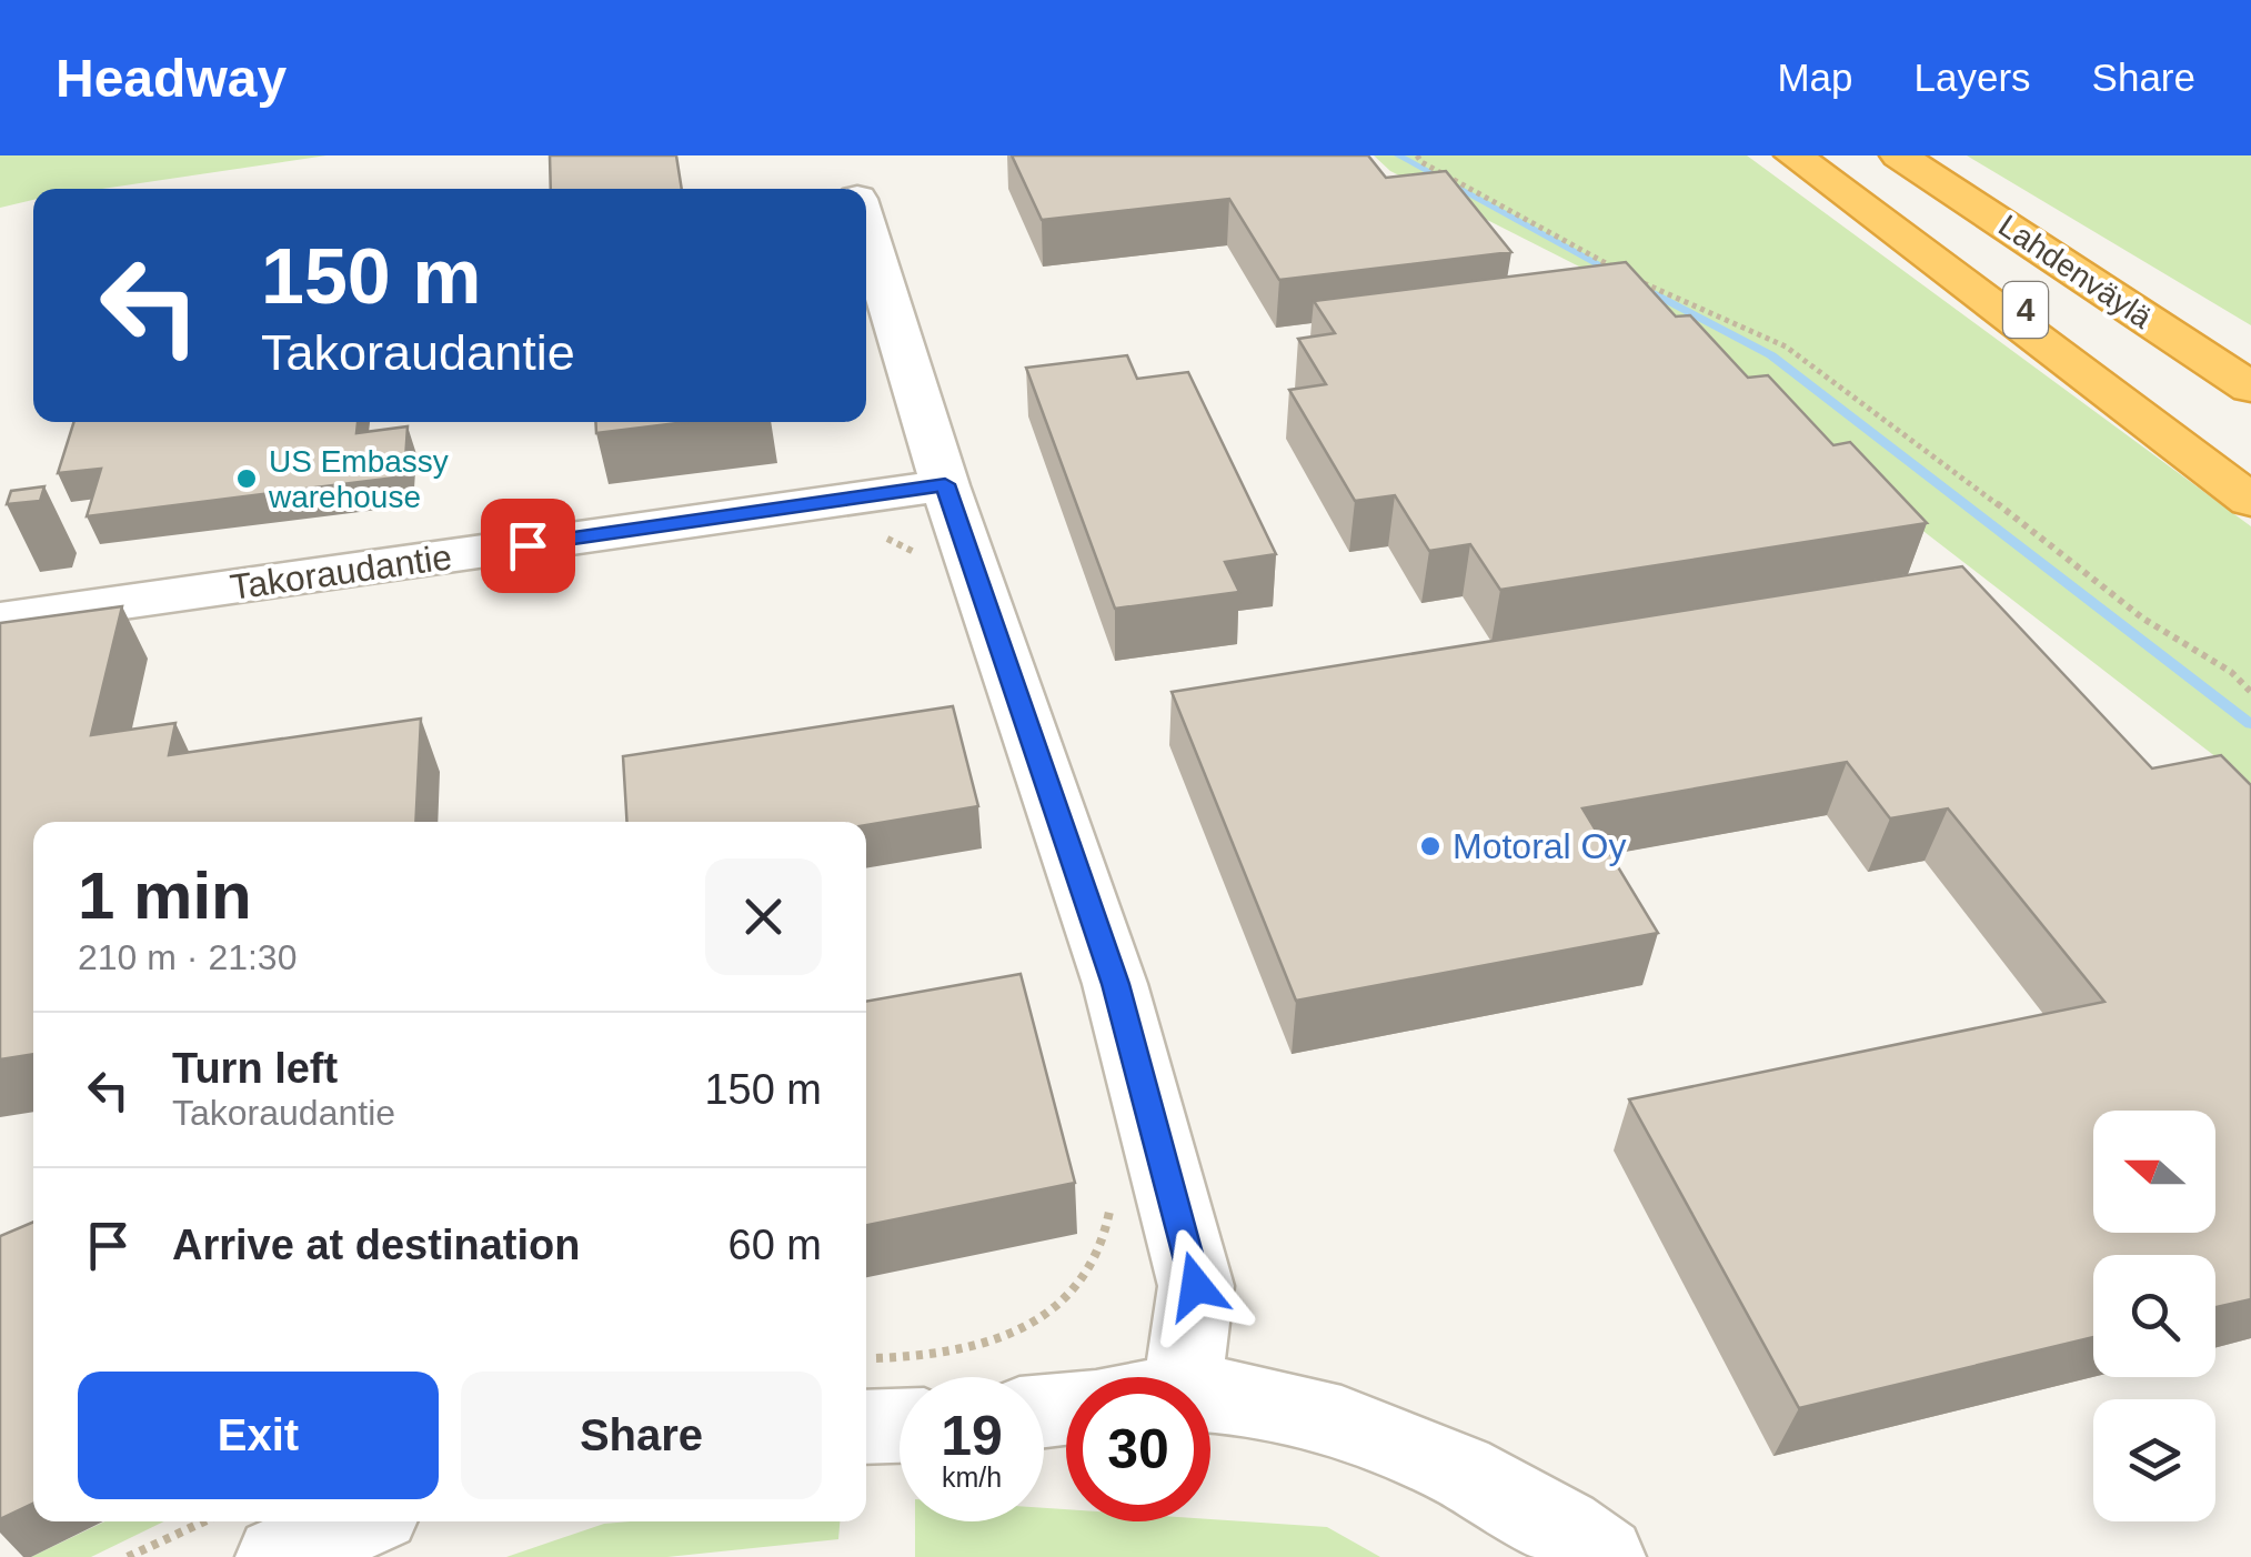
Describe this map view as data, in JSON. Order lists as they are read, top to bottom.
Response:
{
  "streets": {
    "highway": ["Lahdenväylä", "4"],
    "street": ["Takoraudantie"]
  },
  "places": ["US Embassy warehouse", "Motoral Oy"],
  "north": "left",
  "page": {
    "header": "Headway",
    "nav": ["Map", "Layers", "Share"],
    "turn": ["150 m", "Takoraudantie"],
    "heading": ["1 min", "210 m · 21:30"],
    "list": [
      {
        "name": "Turn left",
        "note": "Takoraudantie",
        "value": "150 m"
      },
      {
        "name": "Arrive at destination",
        "value": "60 m"
      }
    ],
    "buttons": ["Exit", "Share"],
    "speed": "19 km/h",
    "limit": "30"
  }
}
